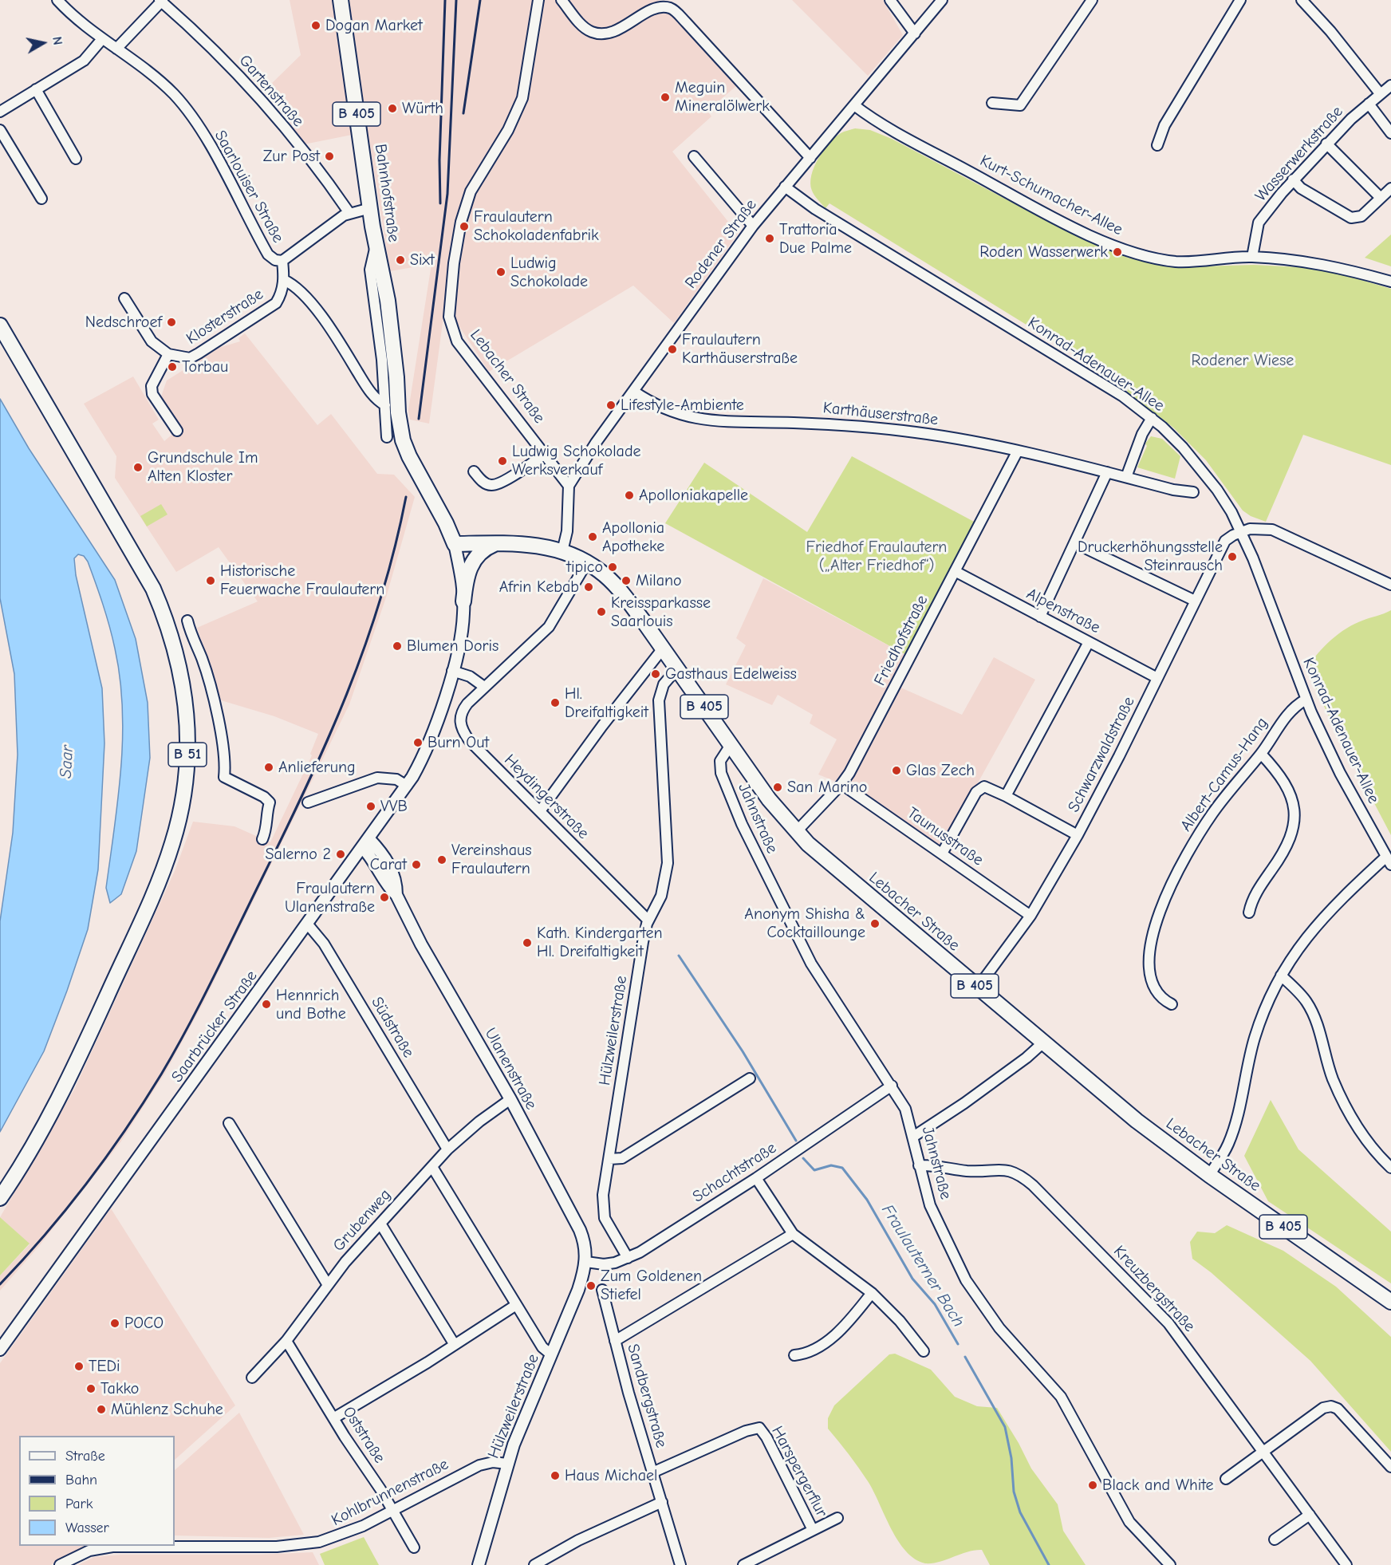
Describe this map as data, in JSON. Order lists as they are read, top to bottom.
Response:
{
  "streets": {
    "main road": [
      "B 405",
      "Bahnhofstraße",
      "Lebacher Straße",
      "B 51"
    ],
    "street": [
      "Gartenstraße",
      "Wasserwerkstraße",
      "Saarlouiser Straße",
      "Kurt-Schumacher-Allee",
      "Rodener Straße",
      "Klosterstraße",
      "Konrad-Adenauer-Allee",
      "Karthäuserstraße",
      "Alpenstraße",
      "Friedhofstraße",
      "Schwarzwaldstraße",
      "Albert-Camus-Hang",
      "Heydingerstraße",
      "Jahnstraße",
      "Taunusstraße",
      "Saarbrücker Straße",
      "Südstraße",
      "Hülzweilerstraße",
      "Ulanenstraße",
      "Schachtstraße",
      "Grubenweg",
      "Kreuzbergstraße",
      "Sandbergstraße",
      "Oststraße",
      "Harspergerflur",
      "Kohlbrunnenstraße"
    ]
  },
  "crossings": [
    ["B 405", "Bahnhofstraße"],
    ["B 405", "Lebacher Straße"],
    ["B 405", "Saarbrücker Straße"],
    ["Wasserwerkstraße", "Kurt-Schumacher-Allee"],
    ["Saarlouiser Straße", "Klosterstraße"],
    ["Bahnhofstraße", "Saarbrücker Straße"],
    ["Kurt-Schumacher-Allee", "Rodener Straße"],
    ["Rodener Straße", "Konrad-Adenauer-Allee"],
    ["Rodener Straße", "Lebacher Straße"],
    ["Rodener Straße", "Karthäuserstraße"],
    ["Konrad-Adenauer-Allee", "Schwarzwaldstraße"],
    ["Konrad-Adenauer-Allee", "Albert-Camus-Hang"],
    ["Lebacher Straße", "Friedhofstraße"],
    ["Lebacher Straße", "Schwarzwaldstraße"],
    ["Lebacher Straße", "Heydingerstraße"],
    ["Lebacher Straße", "Jahnstraße"],
    ["Lebacher Straße", "Hülzweilerstraße"],
    ["Karthäuserstraße", "Friedhofstraße"],
    ["Alpenstraße", "Friedhofstraße"],
    ["Alpenstraße", "Schwarzwaldstraße"],
    ["Friedhofstraße", "Taunusstraße"],
    ["Schwarzwaldstraße", "Taunusstraße"],
    ["Heydingerstraße", "Hülzweilerstraße"],
    ["Jahnstraße", "Schachtstraße"],
    ["Jahnstraße", "Kreuzbergstraße"],
    ["Saarbrücker Straße", "Südstraße"],
    ["Saarbrücker Straße", "Ulanenstraße"],
    ["Südstraße", "Grubenweg"],
    ["Hülzweilerstraße", "Ulanenstraße"],
    ["Hülzweilerstraße", "Schachtstraße"],
    ["Hülzweilerstraße", "Kohlbrunnenstraße"],
    ["Ulanenstraße", "Schachtstraße"],
    ["Ulanenstraße", "Grubenweg"],
    ["Grubenweg", "Oststraße"],
    ["Sandbergstraße", "Harspergerflur"],
    ["Oststraße", "Kohlbrunnenstraße"]
  ],
  "water": ["Saar", "Fraulauterner Bach"],
  "parks": ["Rodener Wiese", "Friedhof Fraulautern („Alter Friedhof“)"],
  "places": [
    "Dogan Market",
    "Meguin Mineralölwerk",
    "Würth",
    "Zur Post",
    "Fraulautern Schokoladenfabrik",
    "Trattoria Due Palme",
    "Roden Wasserwerk",
    "Sixt",
    "Ludwig Schokolade",
    "Nedschroef",
    "Fraulautern Karthäuserstraße",
    "Torbau",
    "Lifestyle-Ambiente",
    "Ludwig Schokolade Werksverkauf",
    "Grundschule Im Alten Kloster",
    "Apolloniakapelle",
    "Apollonia Apotheke",
    "Druckerhöhungsstelle Steinrausch",
    "tipico",
    "Historische Feuerwache Fraulautern",
    "Milano",
    "Afrin Kebab",
    "Kreissparkasse Saarlouis",
    "Blumen Doris",
    "Gasthaus Edelweiss",
    "Hl. Dreifaltigkeit",
    "Burn Out",
    "Anlieferung",
    "Glas Zech",
    "San Marino",
    "VVB",
    "Salerno 2",
    "Vereinshaus Fraulautern",
    "Carat",
    "Fraulautern Ulanenstraße",
    "Anonym Shisha & Cocktaillounge",
    "Kath. Kindergarten Hl. Dreifaltigkeit",
    "Hennrich und Bothe",
    "Zum Goldenen Stiefel",
    "POCO",
    "TEDi",
    "Takko",
    "Mühlenz Schuhe",
    "Haus Michael",
    "Black and White"
  ],
  "legend": [
    "Straße",
    "Bahn",
    "Park",
    "Wasser"
  ],
  "north": "right"
}
